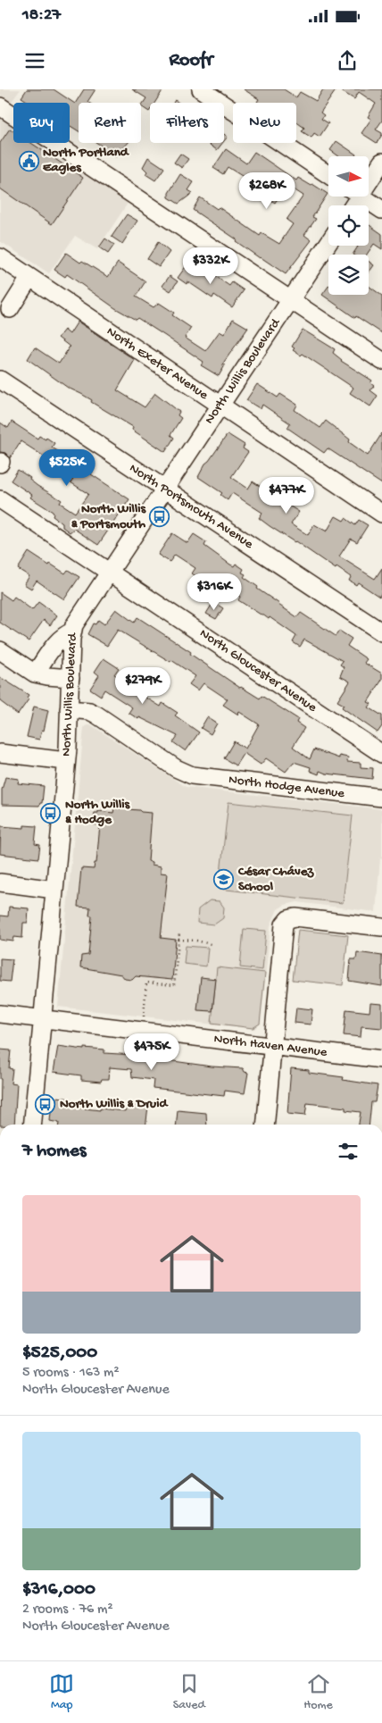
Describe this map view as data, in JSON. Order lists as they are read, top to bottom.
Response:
{
  "streets": {
    "street": [
      "North Exeter Avenue",
      "North Willis Boulevard",
      "North Portsmouth Avenue",
      "North Gloucester Avenue",
      "North Hodge Avenue",
      "North Haven Avenue"
    ]
  },
  "crossings": [
    ["North Exeter Avenue", "North Willis Boulevard"],
    ["North Willis Boulevard", "North Portsmouth Avenue"],
    ["North Willis Boulevard", "North Gloucester Avenue"],
    ["North Willis Boulevard", "North Hodge Avenue"],
    ["North Willis Boulevard", "North Haven Avenue"]
  ],
  "places": {
    "public building": ["North Portland Eagles"],
    "bus stop": ["North Willis & Portsmouth", "North Willis & Hodge", "North Willis & Druid"],
    "school or university": ["César Chávez School"]
  },
  "north": "right",
  "page": {
    "status": "18:27",
    "header": "Roofr",
    "chip": [
      "Buy",
      "Rent",
      "Filters",
      "New"
    ],
    "price": [
      "$268K",
      "$332K",
      "$525K",
      "$477K",
      "$316K",
      "$279K",
      "$475K"
    ],
    "heading": "7 homes",
    "list": [
      {
        "name": "$525,000",
        "note": "5 rooms · 163 m² · North Gloucester Avenue"
      },
      {
        "name": "$316,000",
        "note": "2 rooms · 76 m² · North Gloucester Avenue"
      }
    ],
    "tabs": ["Map", "Saved", "Home"]
  }
}
